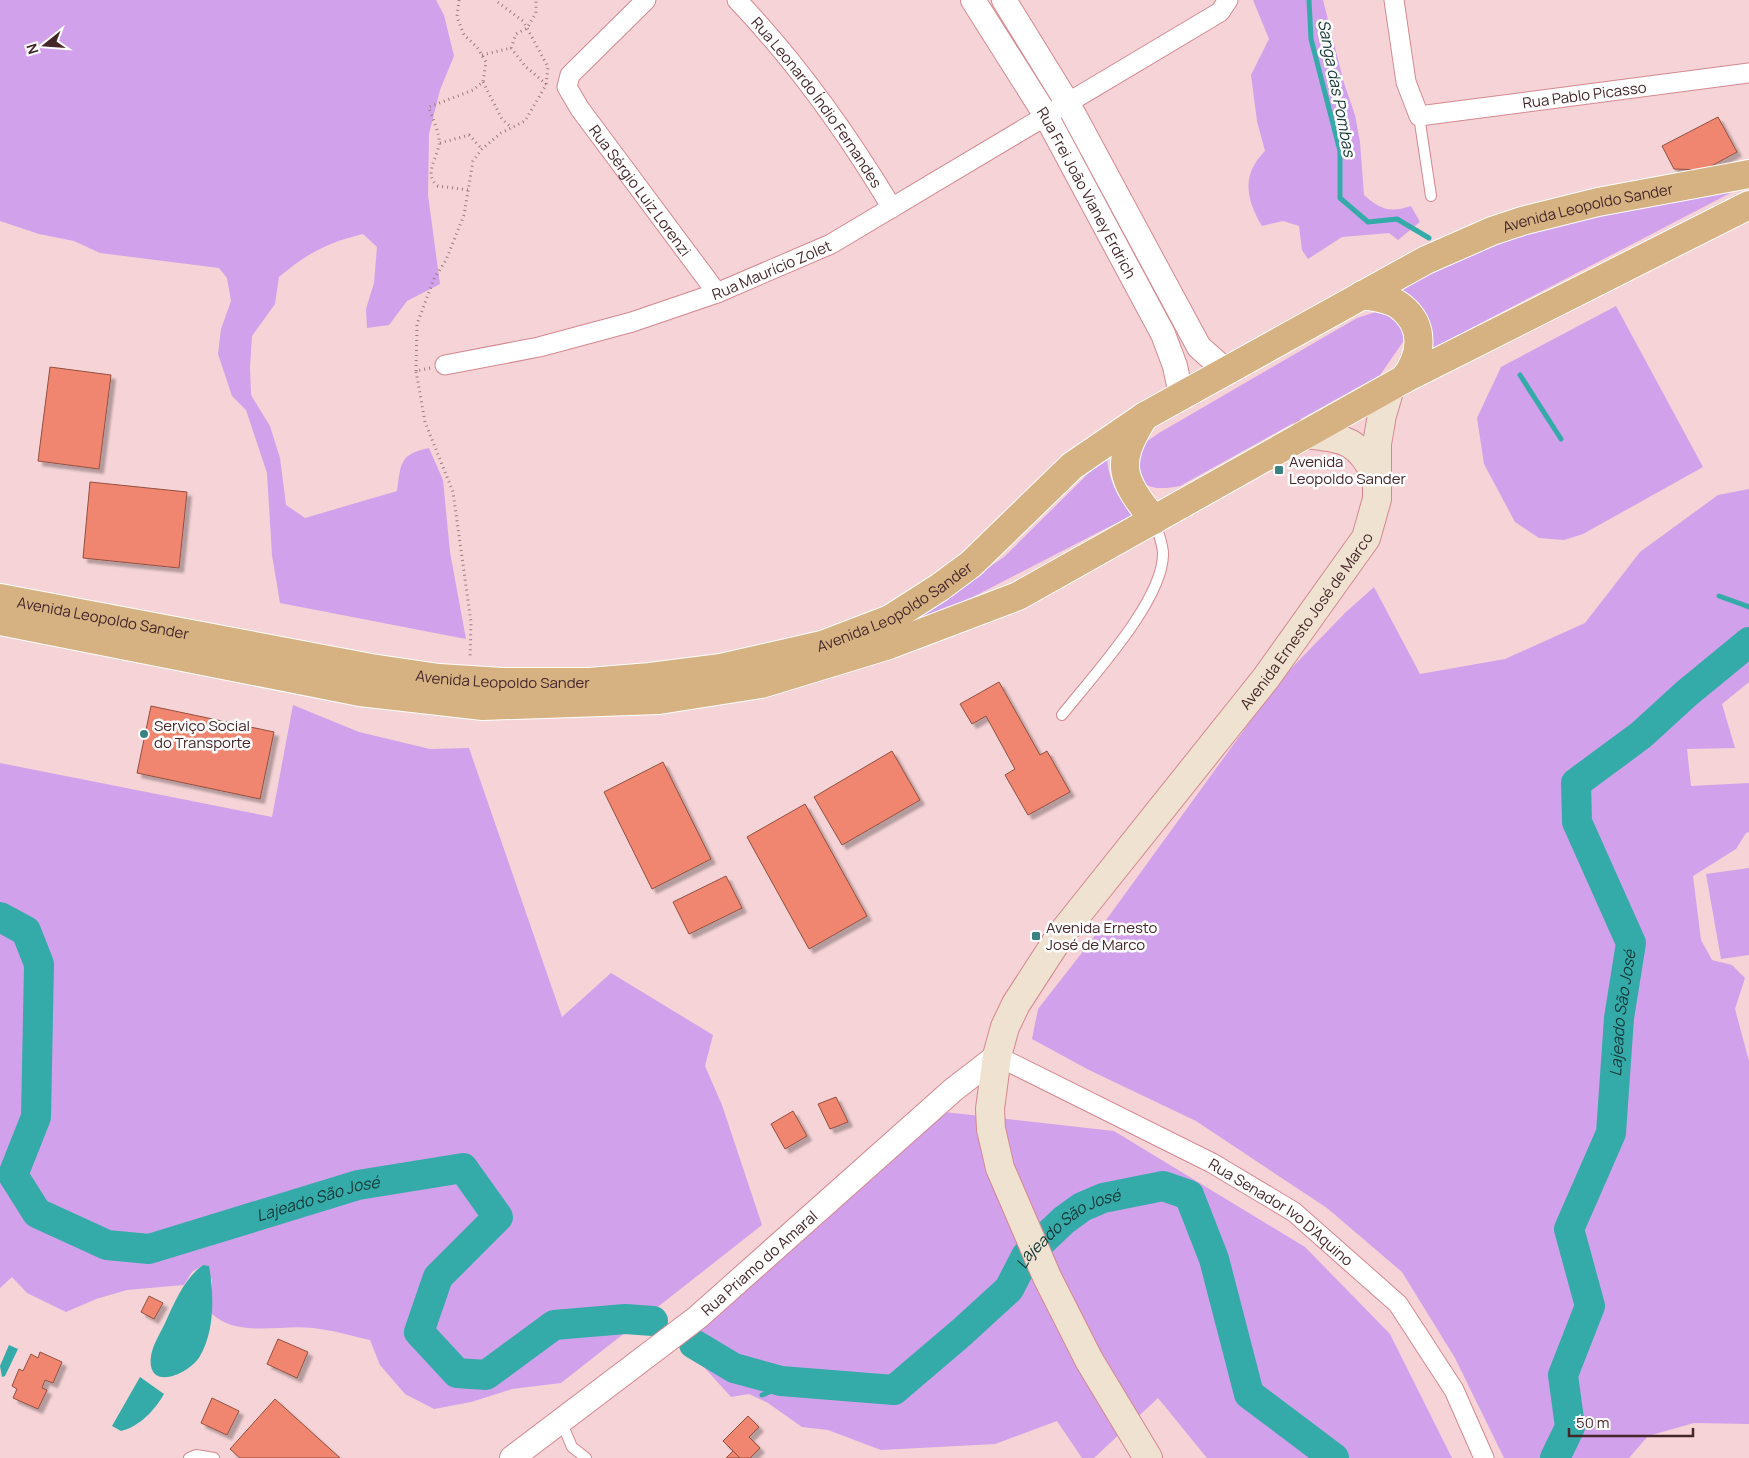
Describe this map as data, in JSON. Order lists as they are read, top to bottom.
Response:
{
  "streets": {
    "highway": ["Avenida Leopoldo Sander"],
    "main road": ["Avenida Ernesto José de Marco"],
    "street": [
      "Rua Pablo Picasso",
      "Rua Leonardo Índio Fernandes",
      "Rua Sérgio Luiz Lorenzi",
      "Rua Frei João Vianey Erdrich",
      "Rua Maurício Zolet",
      "Rua Senador Ivo D'Aquino",
      "Rua Priamo do Amaral"
    ]
  },
  "crossings": [
    ["Rua Leonardo Índio Fernandes", "Rua Maurício Zolet"],
    ["Rua Sérgio Luiz Lorenzi", "Rua Maurício Zolet"],
    ["Rua Frei João Vianey Erdrich", "Avenida Leopoldo Sander"],
    ["Rua Frei João Vianey Erdrich", "Rua Maurício Zolet"],
    ["Avenida Leopoldo Sander", "Avenida Ernesto José de Marco"],
    ["Avenida Ernesto José de Marco", "Rua Senador Ivo D'Aquino"],
    ["Avenida Ernesto José de Marco", "Rua Priamo do Amaral"],
    ["Rua Senador Ivo D'Aquino", "Rua Priamo do Amaral"]
  ],
  "water": ["Sanga das Pombas", "Lajeado São José"],
  "places": {
    "transit": ["Avenida Leopoldo Sander", "Avenida Ernesto José de Marco"],
    "other": ["Serviço Social do Transporte"]
  },
  "scale_bar": "50 m",
  "north": "left"
}
